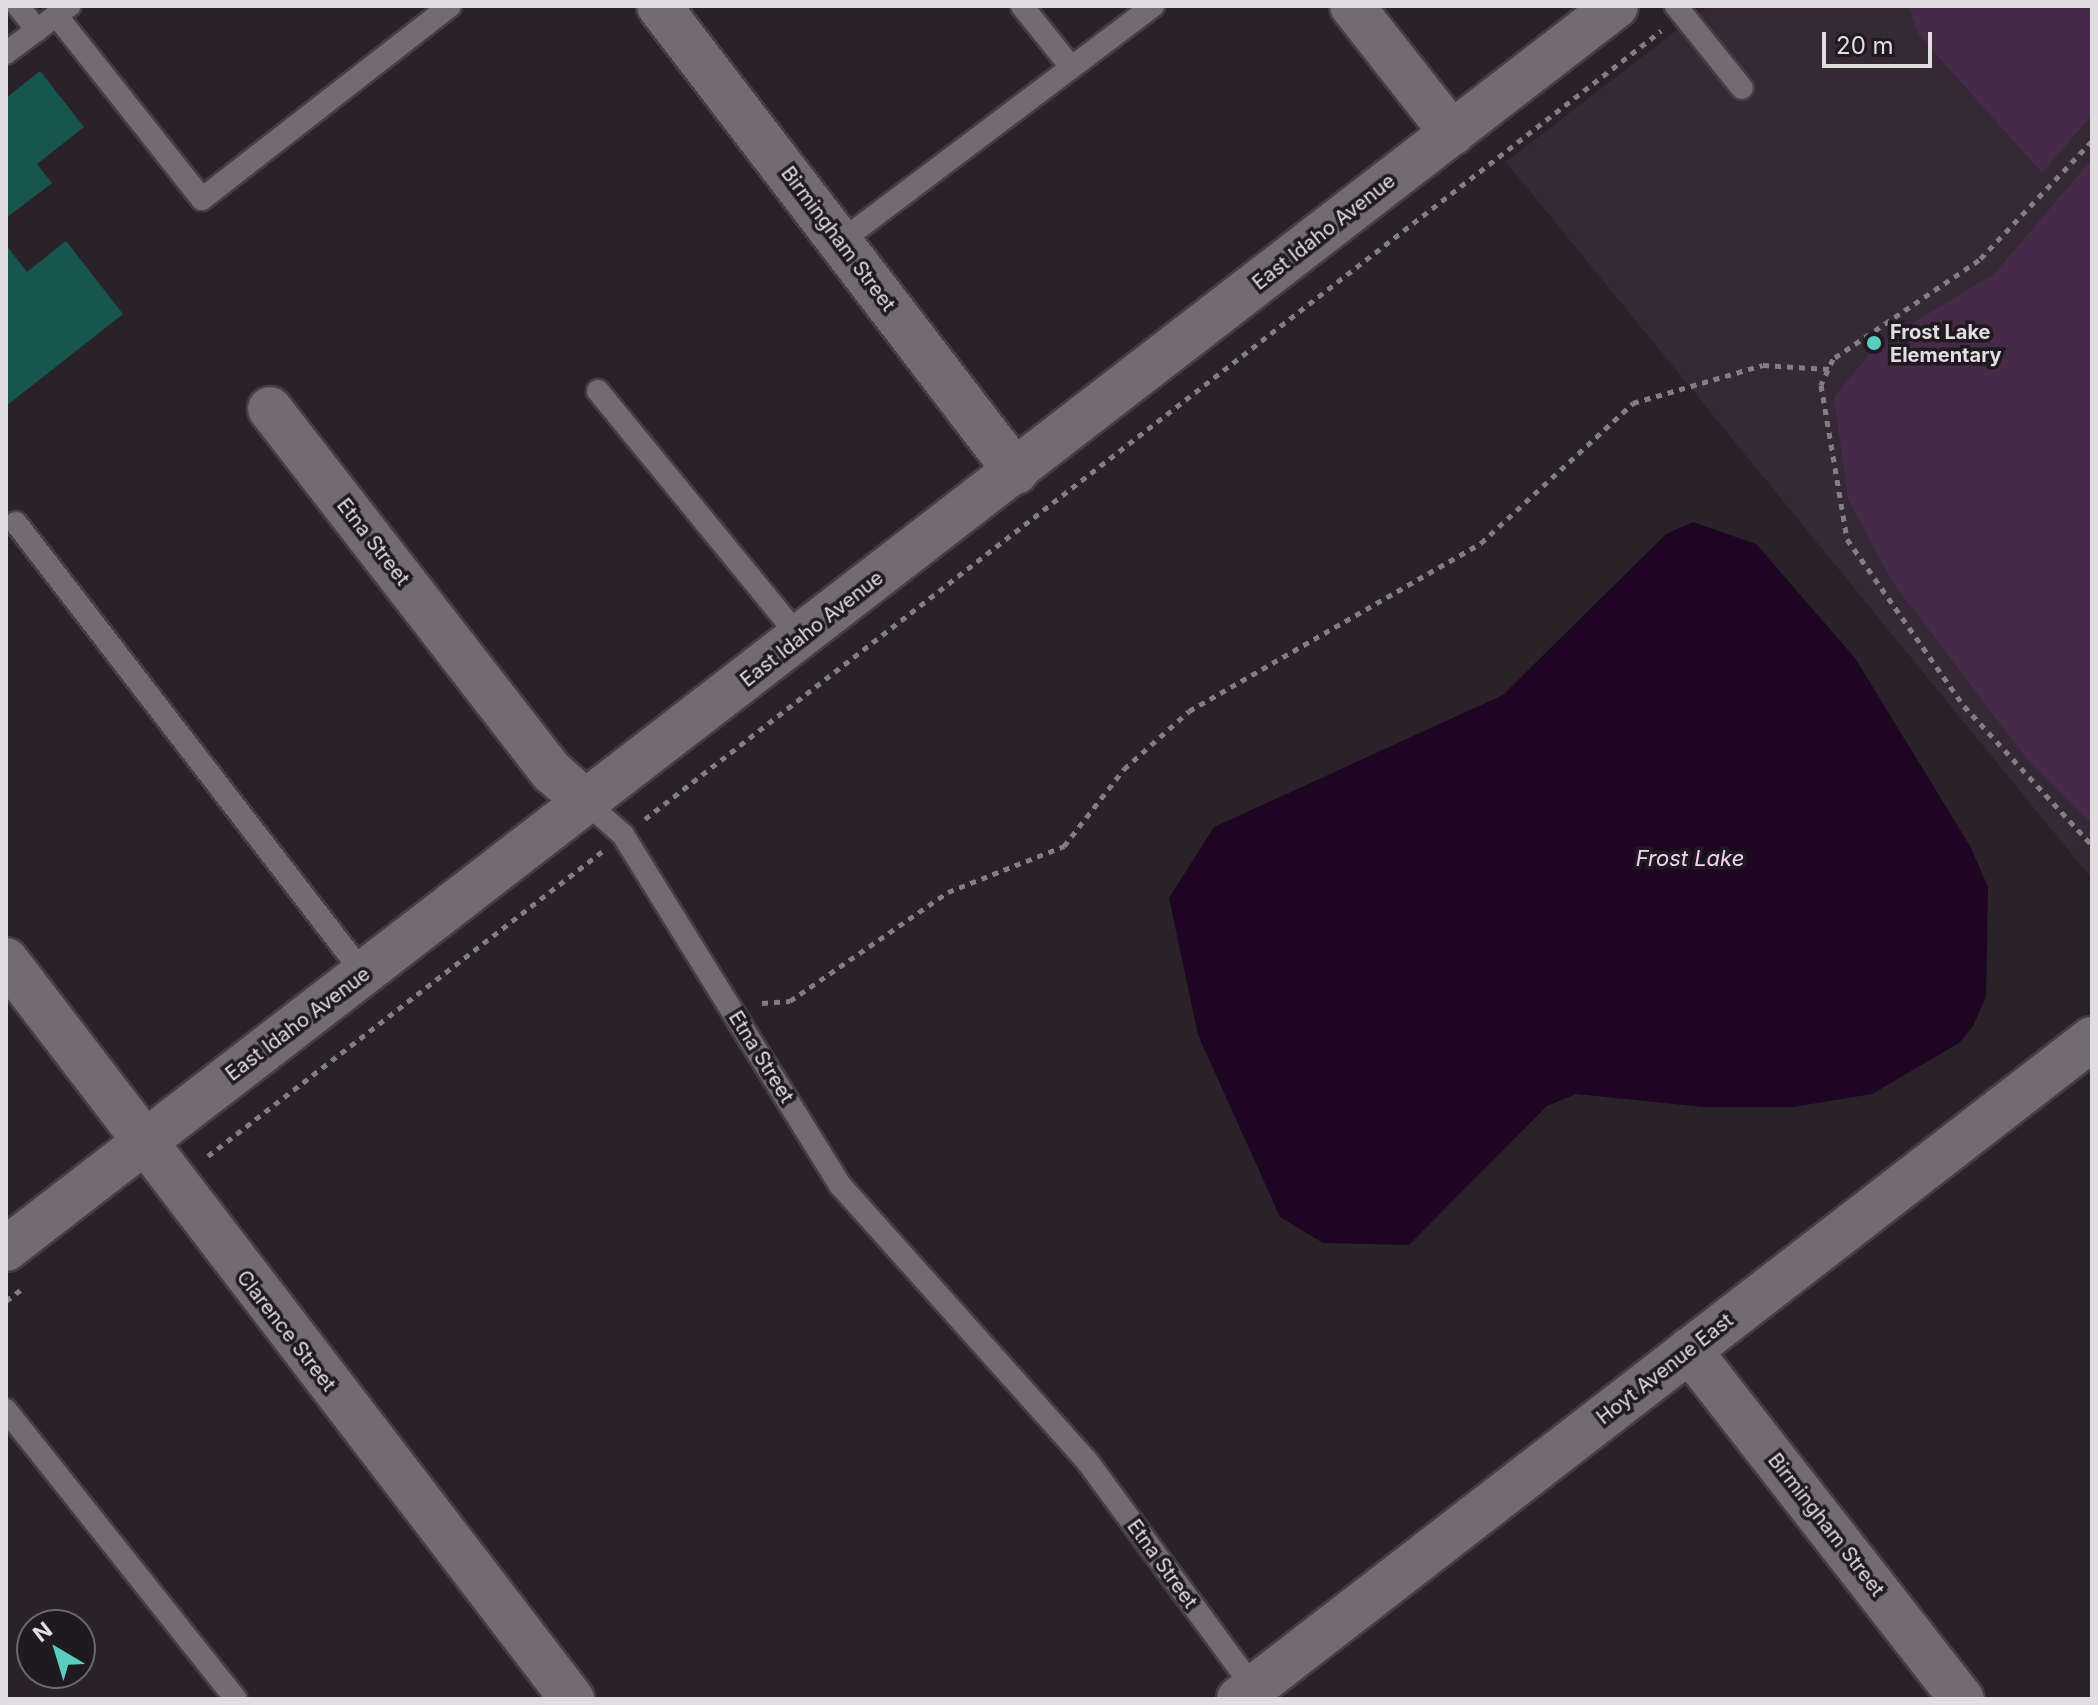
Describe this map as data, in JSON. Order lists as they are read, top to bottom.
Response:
{
  "streets": {
    "street": [
      "East Idaho Avenue",
      "Birmingham Street",
      "Etna Street",
      "Clarence Street",
      "Hoyt Avenue East"
    ]
  },
  "crossings": [
    ["East Idaho Avenue", "Birmingham Street"],
    ["East Idaho Avenue", "Etna Street"],
    ["East Idaho Avenue", "Clarence Street"],
    ["Birmingham Street", "Hoyt Avenue East"],
    ["Etna Street", "Hoyt Avenue East"]
  ],
  "water": ["Frost Lake"],
  "places": ["Frost Lake Elementary"],
  "scale_bar": "20 m",
  "north": "top left"
}
